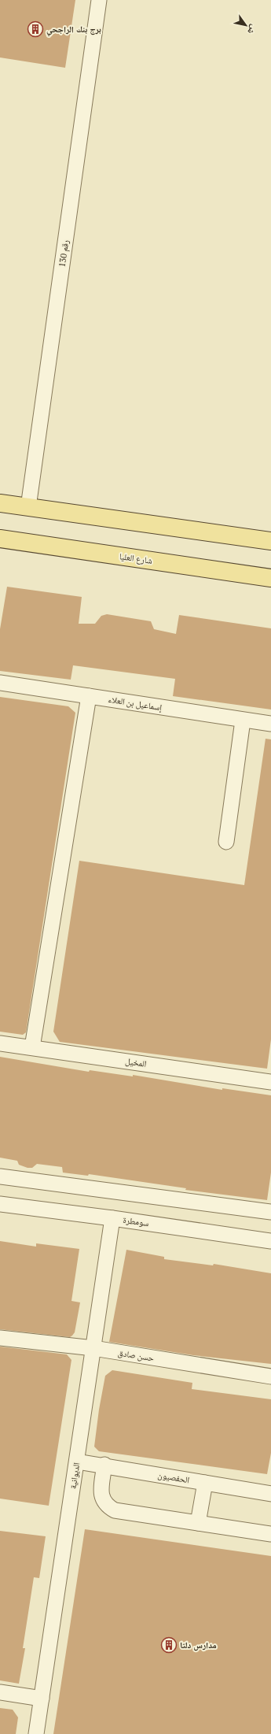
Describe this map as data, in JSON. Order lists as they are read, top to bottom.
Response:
{
  "streets": {
    "main road": ["شارع العليا"],
    "street": [
      "رقم 130",
      "إسماعيل بن العلاء",
      "المخيل",
      "سومطرة",
      "حسن صادق",
      "الديوانية",
      "الحفصيون"
    ]
  },
  "crossings": [
    ["سومطرة", "الديوانية"],
    ["حسن صادق", "الديوانية"],
    ["الديوانية", "الحفصيون"]
  ],
  "places": {
    "building": ["برج بنك الراجحي", "مدارس دلتا"]
  },
  "north": "bottom right"
}
